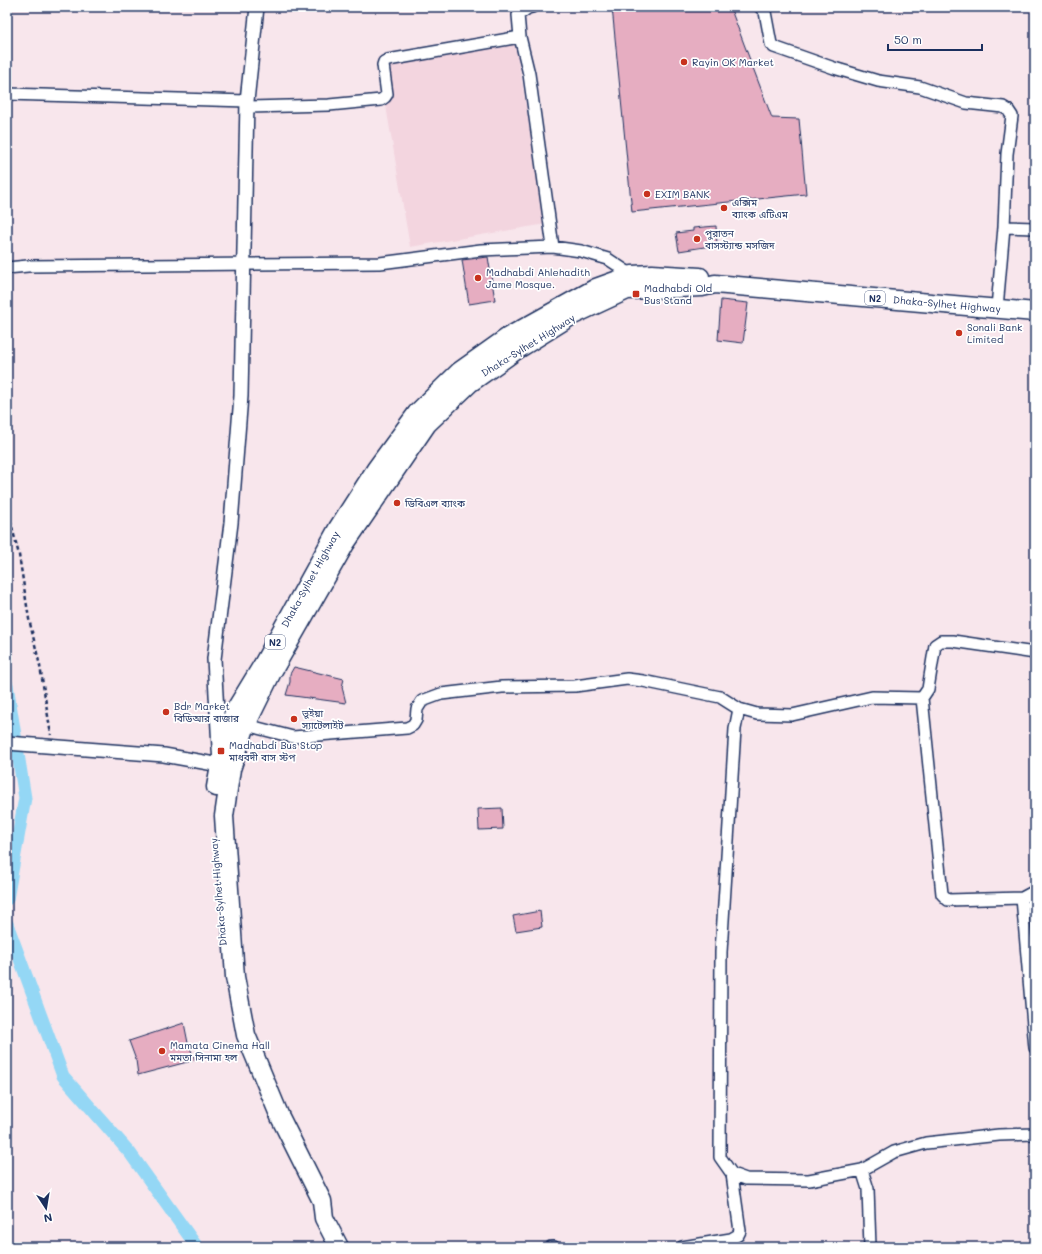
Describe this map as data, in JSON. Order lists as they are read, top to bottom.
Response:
{
  "streets": {
    "highway": ["N2", "Dhaka-Sylhet Highway"]
  },
  "places": {
    "other": [
      "Rayin OK Market",
      "EXIM BANK",
      "এক্সিম ব্যাংক এটিএম",
      "পুরাতন বাসস্ট্যান্ড মসজিদ",
      "Madhabdi Ahlehadith Jame Mosque.",
      "Sonali Bank Limited",
      "ডিবিএল ব্যাংক",
      "Bdr Market বিডিআর বাজার",
      "ভূইয়া স্যাটেলাইট",
      "Mamata Cinema Hall মমতা সিনামা হল"
    ],
    "transit": ["Madhabdi Old Bus Stand", "Madhabdi Bus Stop মাধবদী বাস স্টপ"]
  },
  "scale_bar": "50 m",
  "north": "bottom"
}
